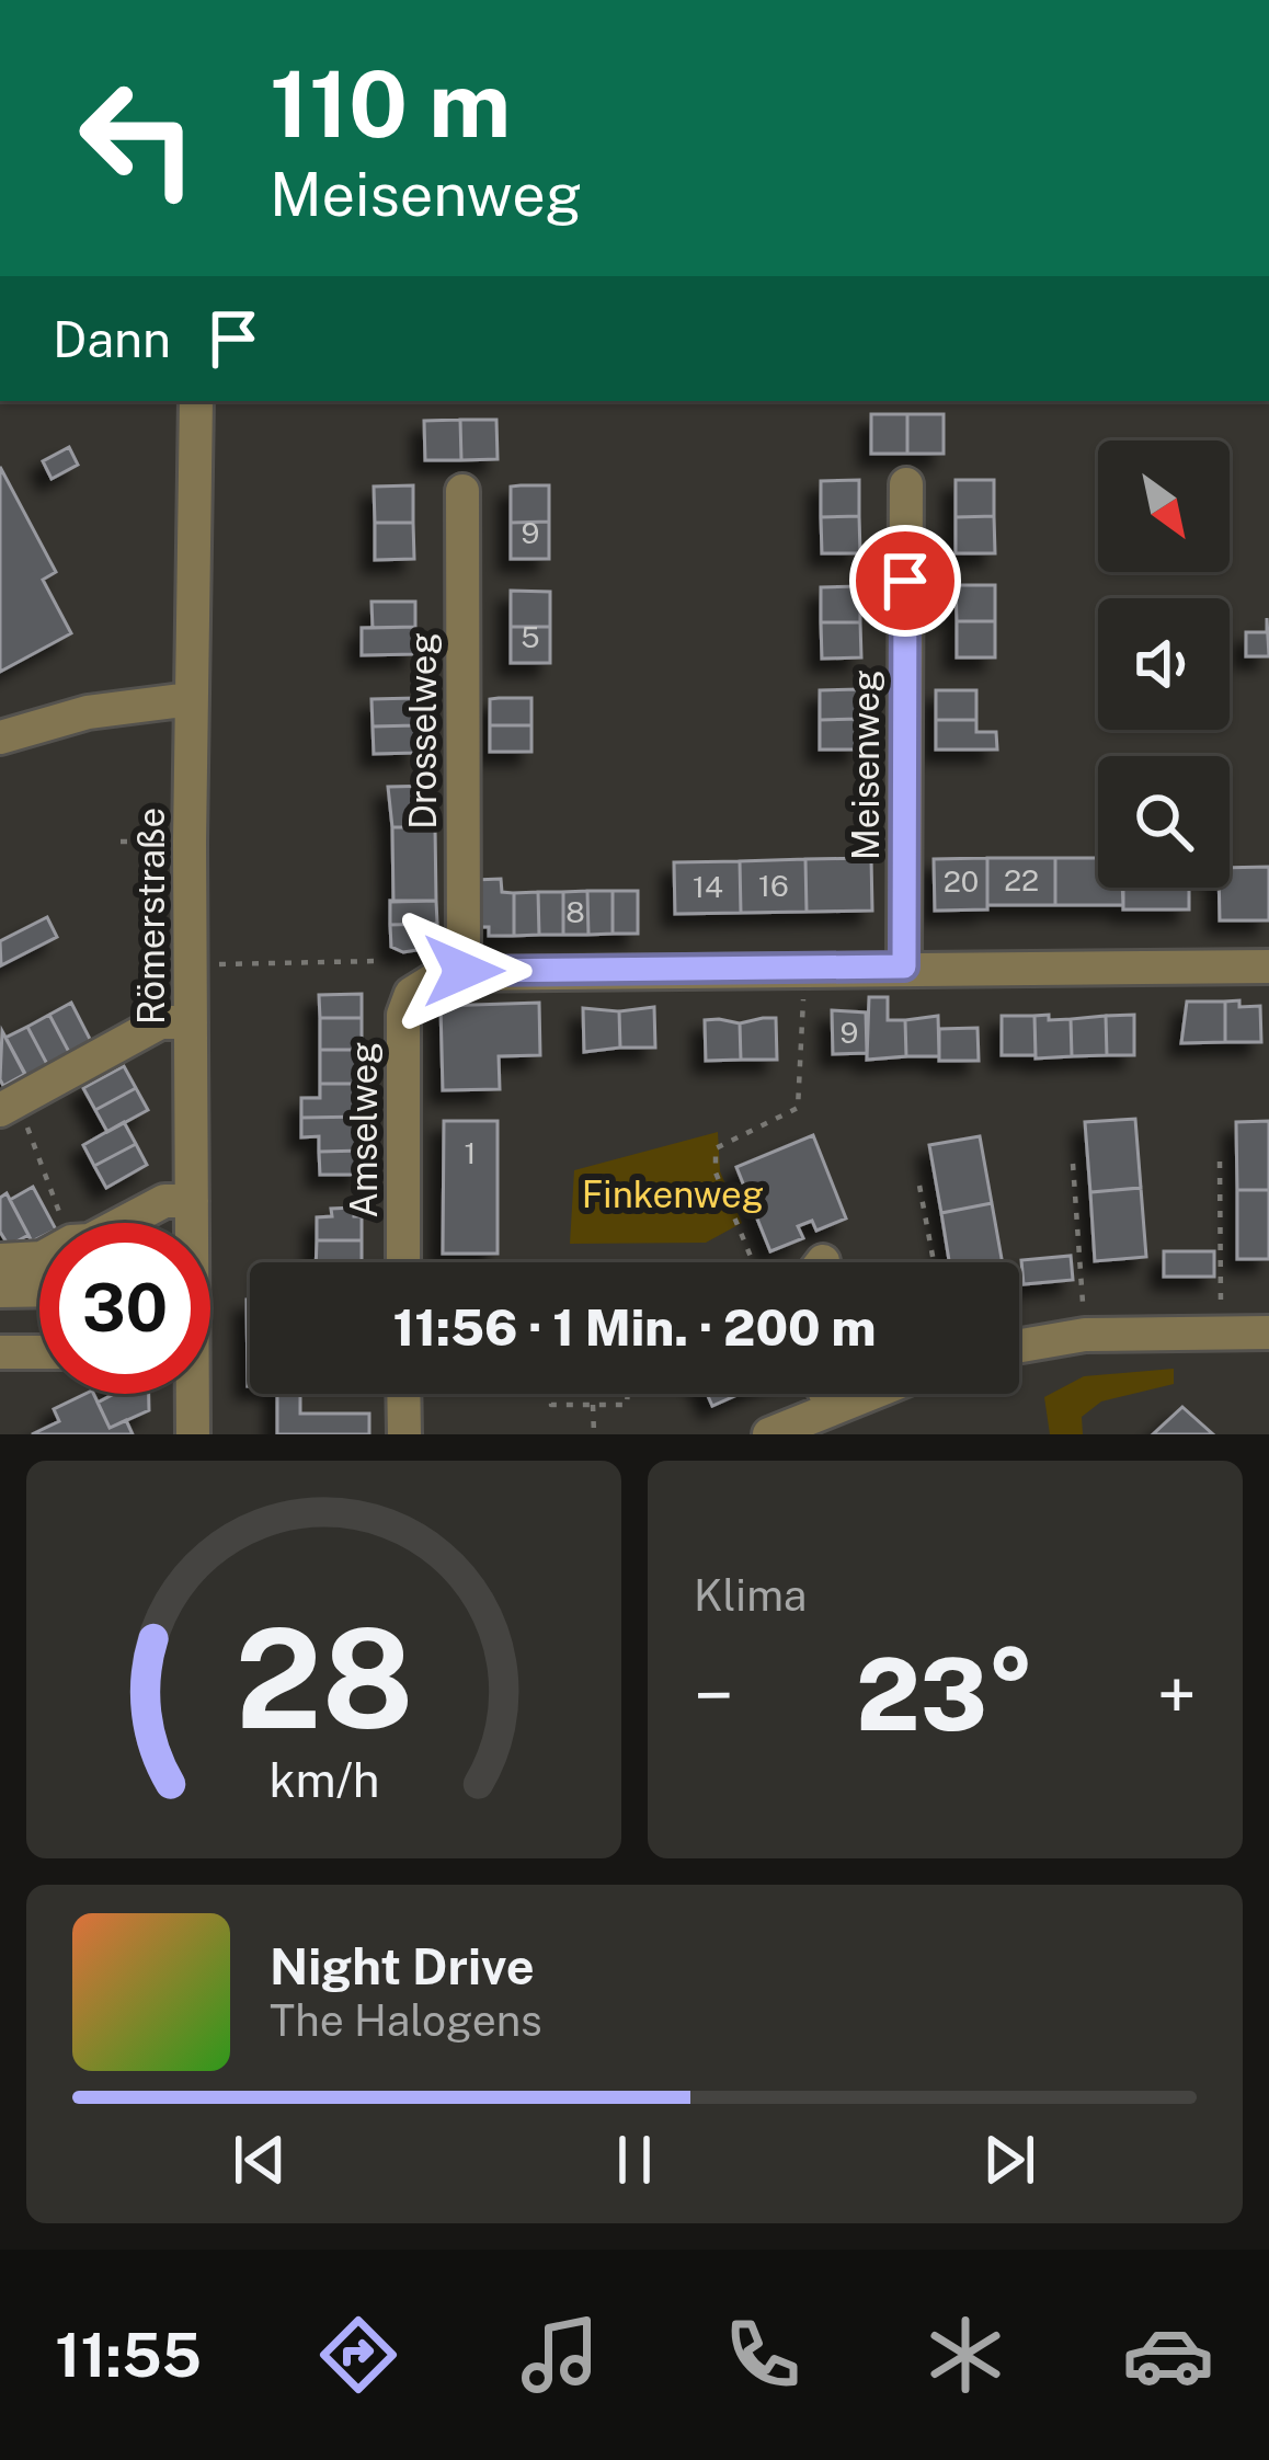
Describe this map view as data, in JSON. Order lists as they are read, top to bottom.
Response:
{
  "streets": {
    "street": [
      "Drosselweg",
      "Meisenweg",
      "Römerstraße",
      "Amselweg"
    ]
  },
  "crossings": [
    ["Drosselweg", "Amselweg"]
  ],
  "parks": ["Finkenweg"],
  "house_numbers": [
    "9",
    "5",
    "22",
    "20",
    "16",
    "14",
    "8",
    "9",
    "1"
  ],
  "north": "bottom right",
  "page": {
    "turn": ["110 m", "Meisenweg"],
    "then": "Dann",
    "limit": "30",
    "trip": "11:56 · 1 Min. · 200 m",
    "tile": "Klima",
    "heat": ["−", "23°", "+"],
    "song": ["Night Drive", "The Halogens"],
    "tabs": "11:55",
    "gauge": ["28", "km/h"]
  }
}
